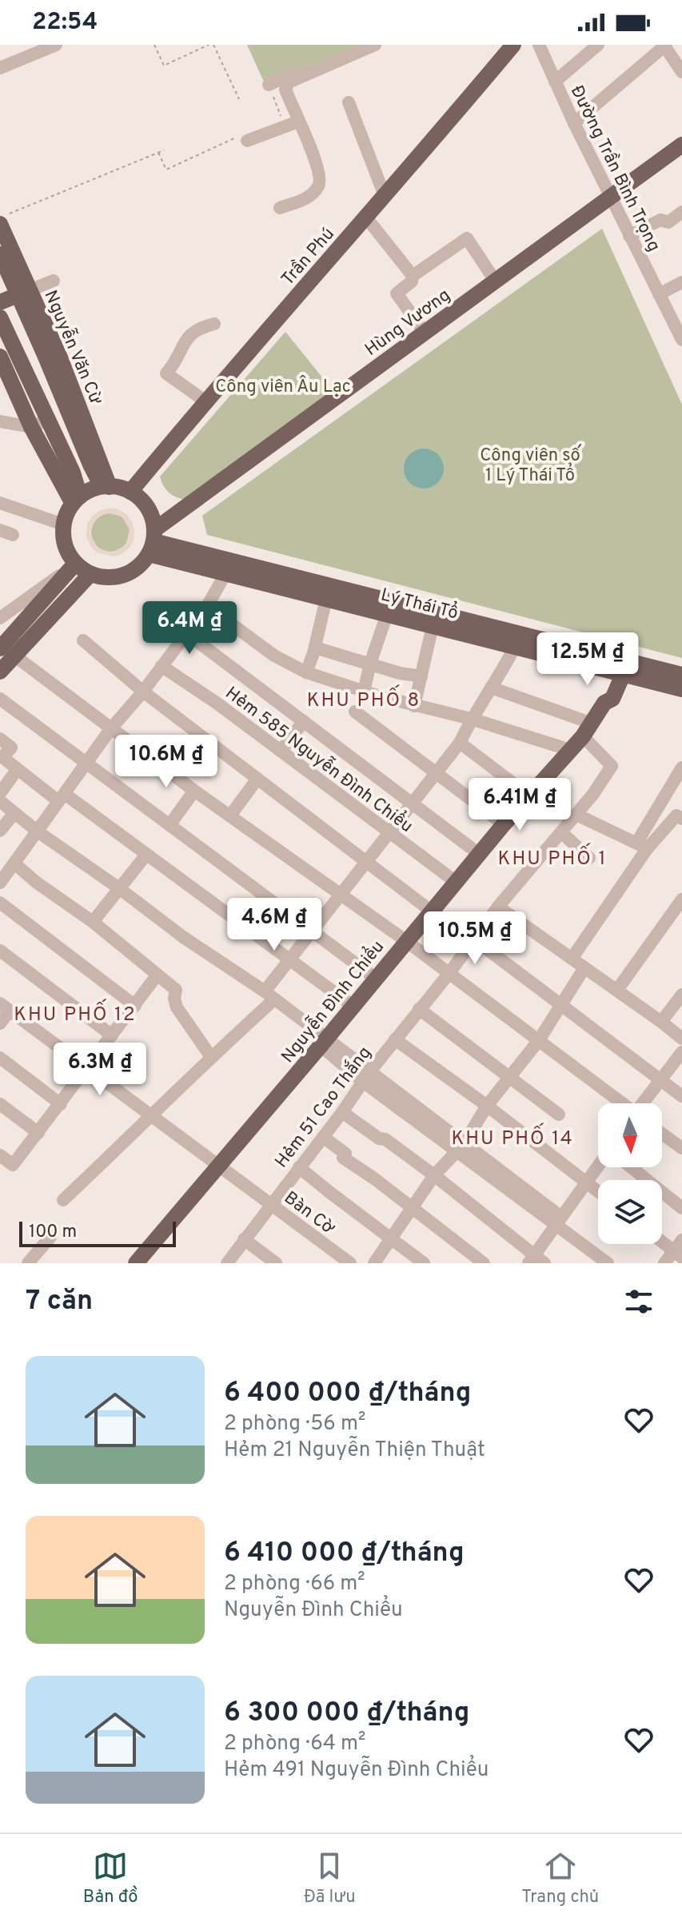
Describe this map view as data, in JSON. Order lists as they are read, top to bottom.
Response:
{
  "streets": {
    "main road": [
      "Trần Phú",
      "Hùng Vương",
      "Nguyễn Văn Cừ",
      "Lý Thái Tổ",
      "Nguyễn Đình Chiểu"
    ],
    "street": [
      "Đường Trần Bình Trọng",
      "Hẻm 585 Nguyễn Ðình Chiểu",
      "Hẻm 51 Cao Thắng",
      "Bàn Cờ"
    ]
  },
  "crossings": [
    ["Đường Trần Bình Trọng", "Hùng Vương"],
    ["Trần Phú", "Hùng Vương"],
    ["Trần Phú", "Nguyễn Văn Cừ"],
    ["Trần Phú", "Lý Thái Tổ"],
    ["Hùng Vương", "Nguyễn Văn Cừ"],
    ["Hùng Vương", "Lý Thái Tổ"],
    ["Nguyễn Văn Cừ", "Lý Thái Tổ"],
    ["Lý Thái Tổ", "Nguyễn Đình Chiểu"],
    ["Hẻm 585 Nguyễn Ðình Chiểu", "Nguyễn Đình Chiểu"],
    ["Nguyễn Đình Chiểu", "Hẻm 51 Cao Thắng"],
    ["Nguyễn Đình Chiểu", "Bàn Cờ"],
    ["Hẻm 51 Cao Thắng", "Bàn Cờ"]
  ],
  "districts": [
    "KHU PHỐ 8",
    "KHU PHỐ 1",
    "KHU PHỐ 12",
    "KHU PHỐ 14"
  ],
  "parks": ["Công viên Âu Lạc", "Công viên số 1 Lý Thái Tổ"],
  "scale_bar": "100 m",
  "north": "bottom",
  "page": {
    "status": "22:54",
    "price": [
      "6.4M ₫",
      "12.5M ₫",
      "10.6M ₫",
      "6.41M ₫",
      "4.6M ₫",
      "10.5M ₫",
      "6.3M ₫"
    ],
    "scale": "100 m",
    "heading": "7 căn",
    "list": [
      {
        "name": "6 400 000 ₫/tháng",
        "note": "2 phòng · 56 m² · Hẻm 21 Nguyễn Thiện Thuật"
      },
      {
        "name": "6 410 000 ₫/tháng",
        "note": "2 phòng · 66 m² · Nguyễn Đình Chiểu"
      },
      {
        "name": "6 300 000 ₫/tháng",
        "note": "2 phòng · 64 m² · Hẻm 491 Nguyễn Ðình Chiểu"
      }
    ],
    "tabs": ["Bản đồ", "Đã lưu", "Trang chủ"]
  }
}
